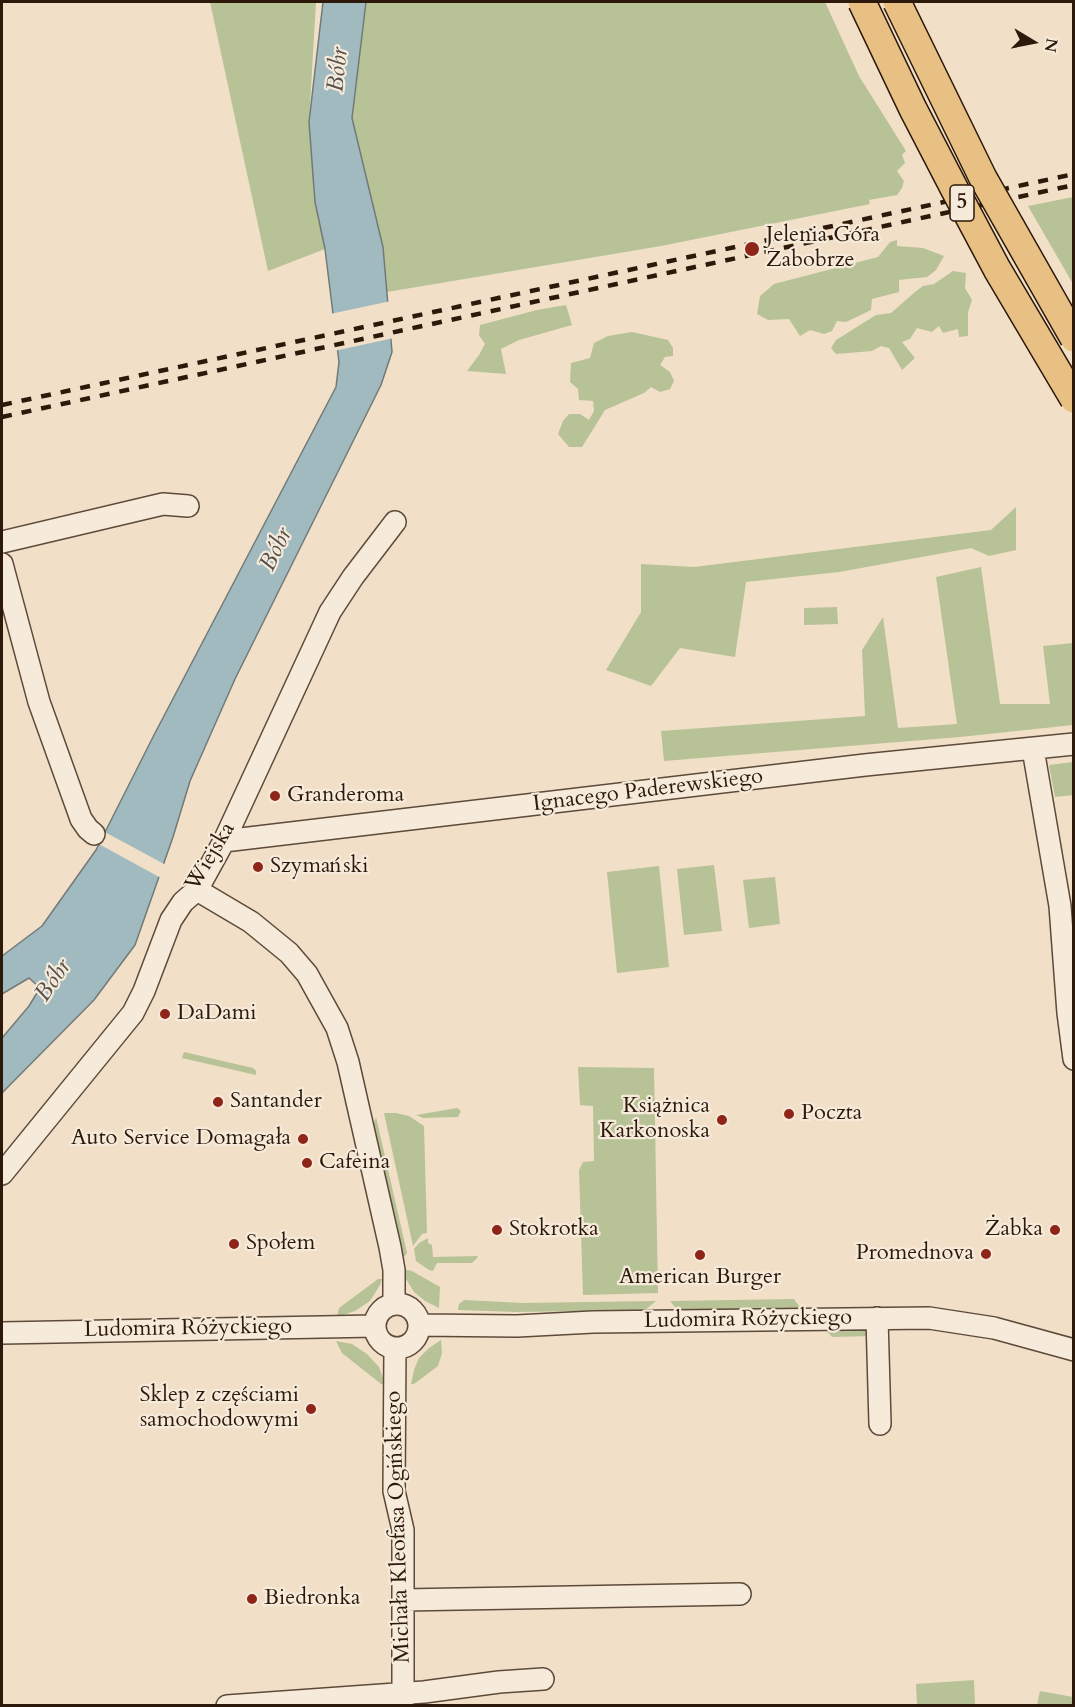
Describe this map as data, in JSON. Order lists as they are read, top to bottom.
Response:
{
  "streets": {
    "main road": ["5"],
    "street": [
      "Ignacego Paderewskiego",
      "Wiejska",
      "Ludomira Różyckiego",
      "Michała Kleofasa Ogińskiego"
    ]
  },
  "crossings": [
    ["Ignacego Paderewskiego", "Wiejska"],
    ["Ludomira Różyckiego", "Michała Kleofasa Ogińskiego"]
  ],
  "water": ["Bóbr"],
  "places": [
    "Jelenia Góra Zabobrze",
    "Granderoma",
    "Szymański",
    "DaDami",
    "Santander",
    "Poczta",
    "Książnica Karkonoska",
    "Auto Service Domagała",
    "Cafeina",
    "Stokrotka",
    "Żabka",
    "Społem",
    "Promednova",
    "American Burger",
    "Sklep z częściami samochodowymi",
    "Biedronka"
  ],
  "north": "right"
}
